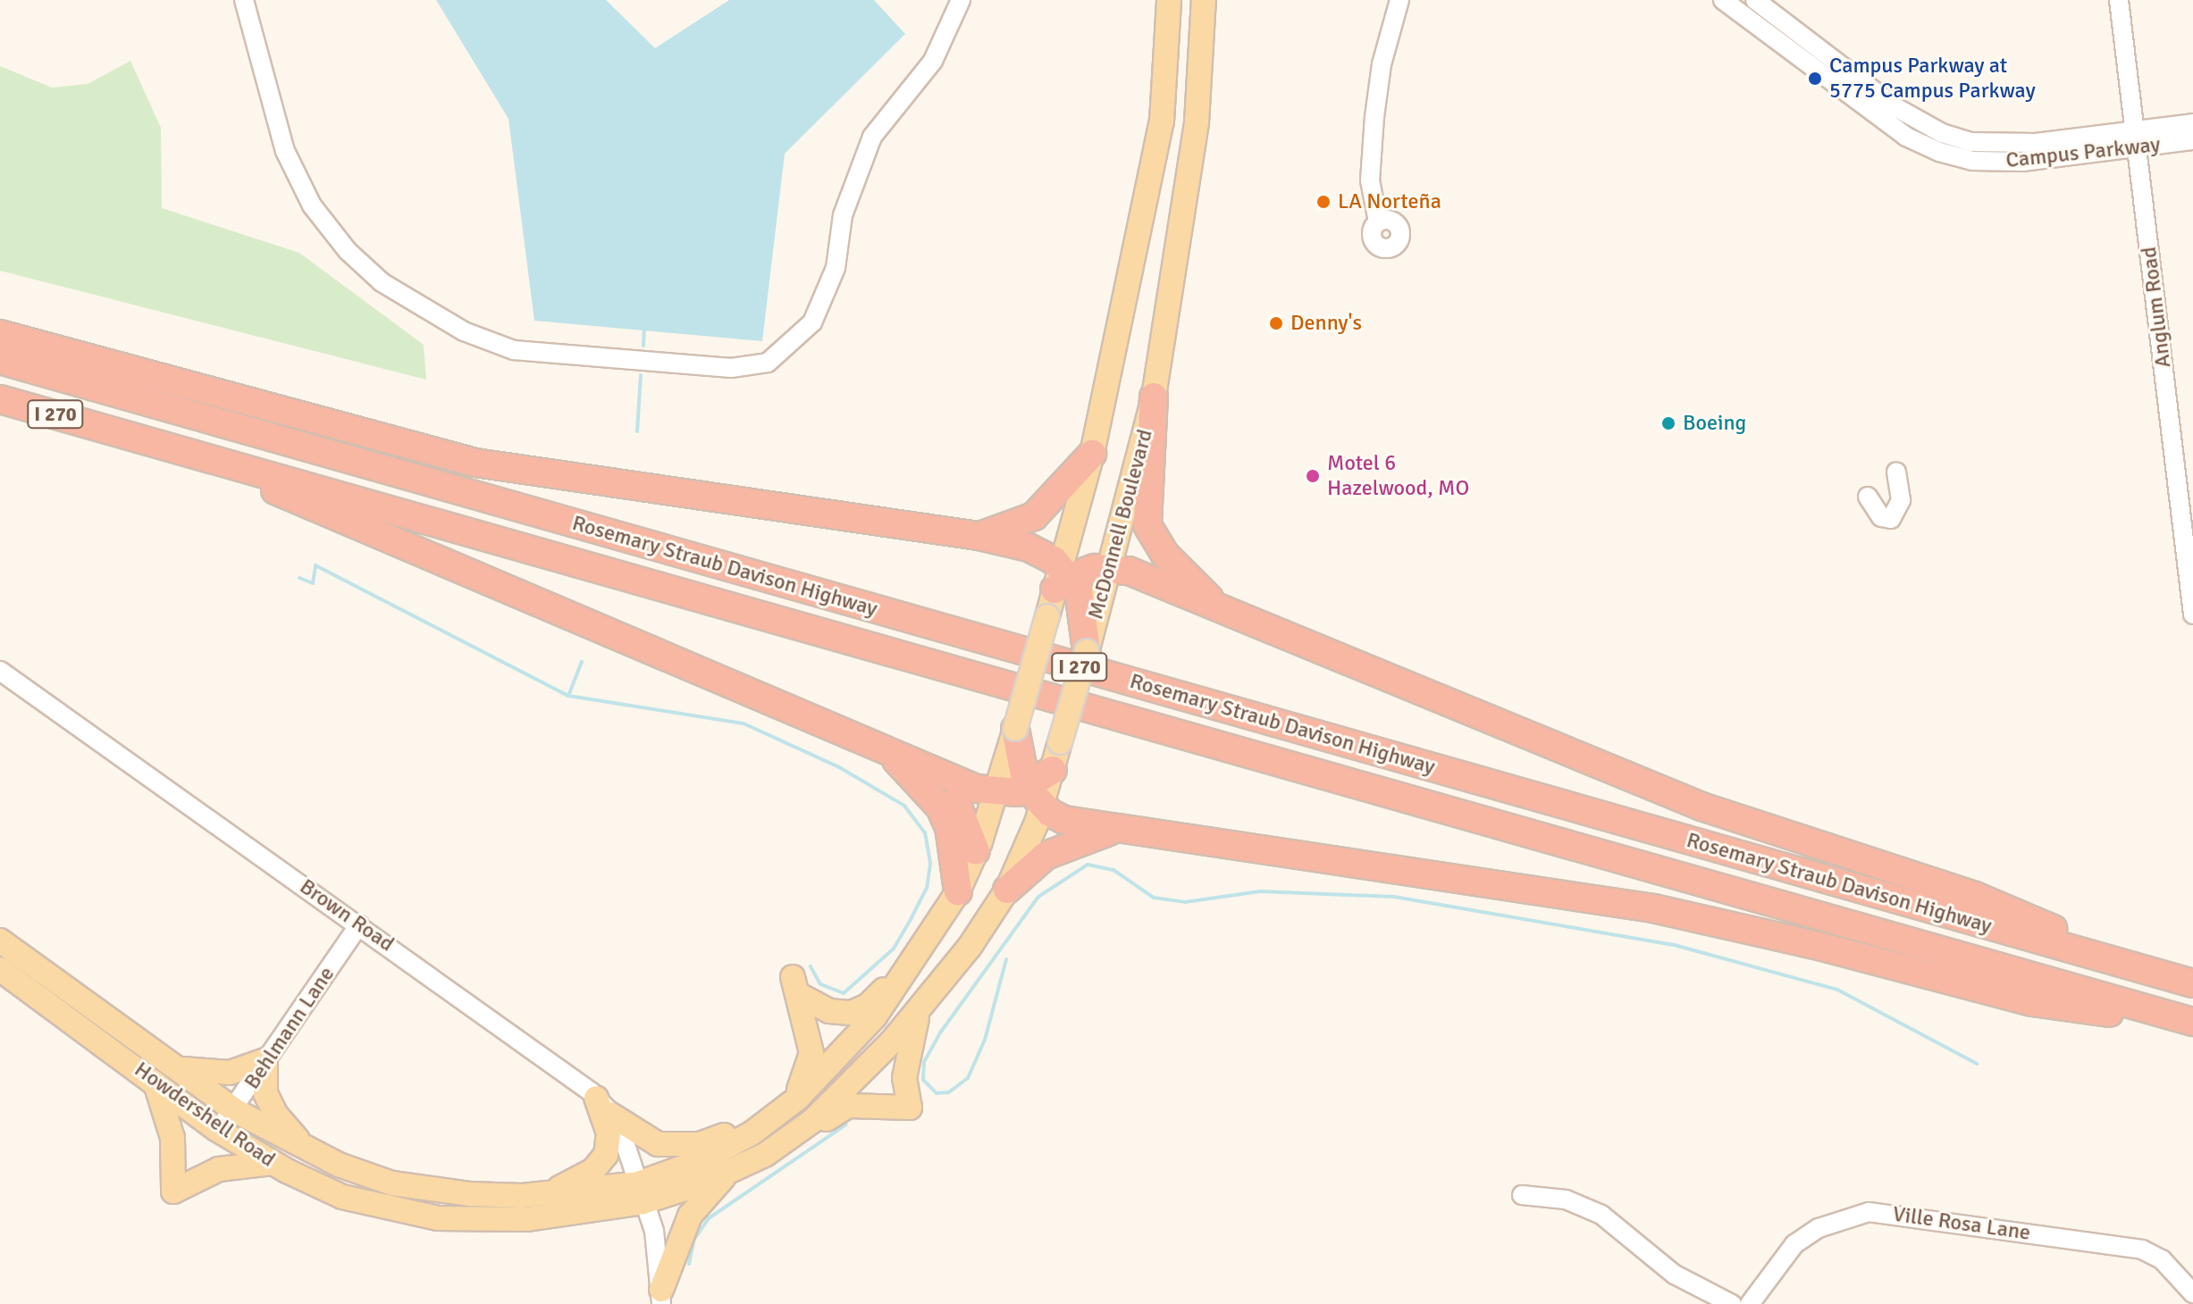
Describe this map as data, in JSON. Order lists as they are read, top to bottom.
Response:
{
  "streets": {
    "highway": ["I 270", "Rosemary Straub Davison Highway"],
    "main road": ["McDonnell Boulevard", "Howdershell Road"],
    "street": [
      "Campus Parkway",
      "Anglum Road",
      "Brown Road",
      "Behlmann Lane",
      "Ville Rosa Lane"
    ]
  },
  "crossings": [
    ["Campus Parkway", "Anglum Road"],
    ["Brown Road", "Behlmann Lane"],
    ["Brown Road", "Howdershell Road"],
    ["Behlmann Lane", "Howdershell Road"]
  ],
  "places": [
    "Campus Parkway at 5775 Campus Parkway",
    "LA Norteña",
    "Denny's",
    "Boeing",
    "Motel 6 Hazelwood, MO"
  ]
}
